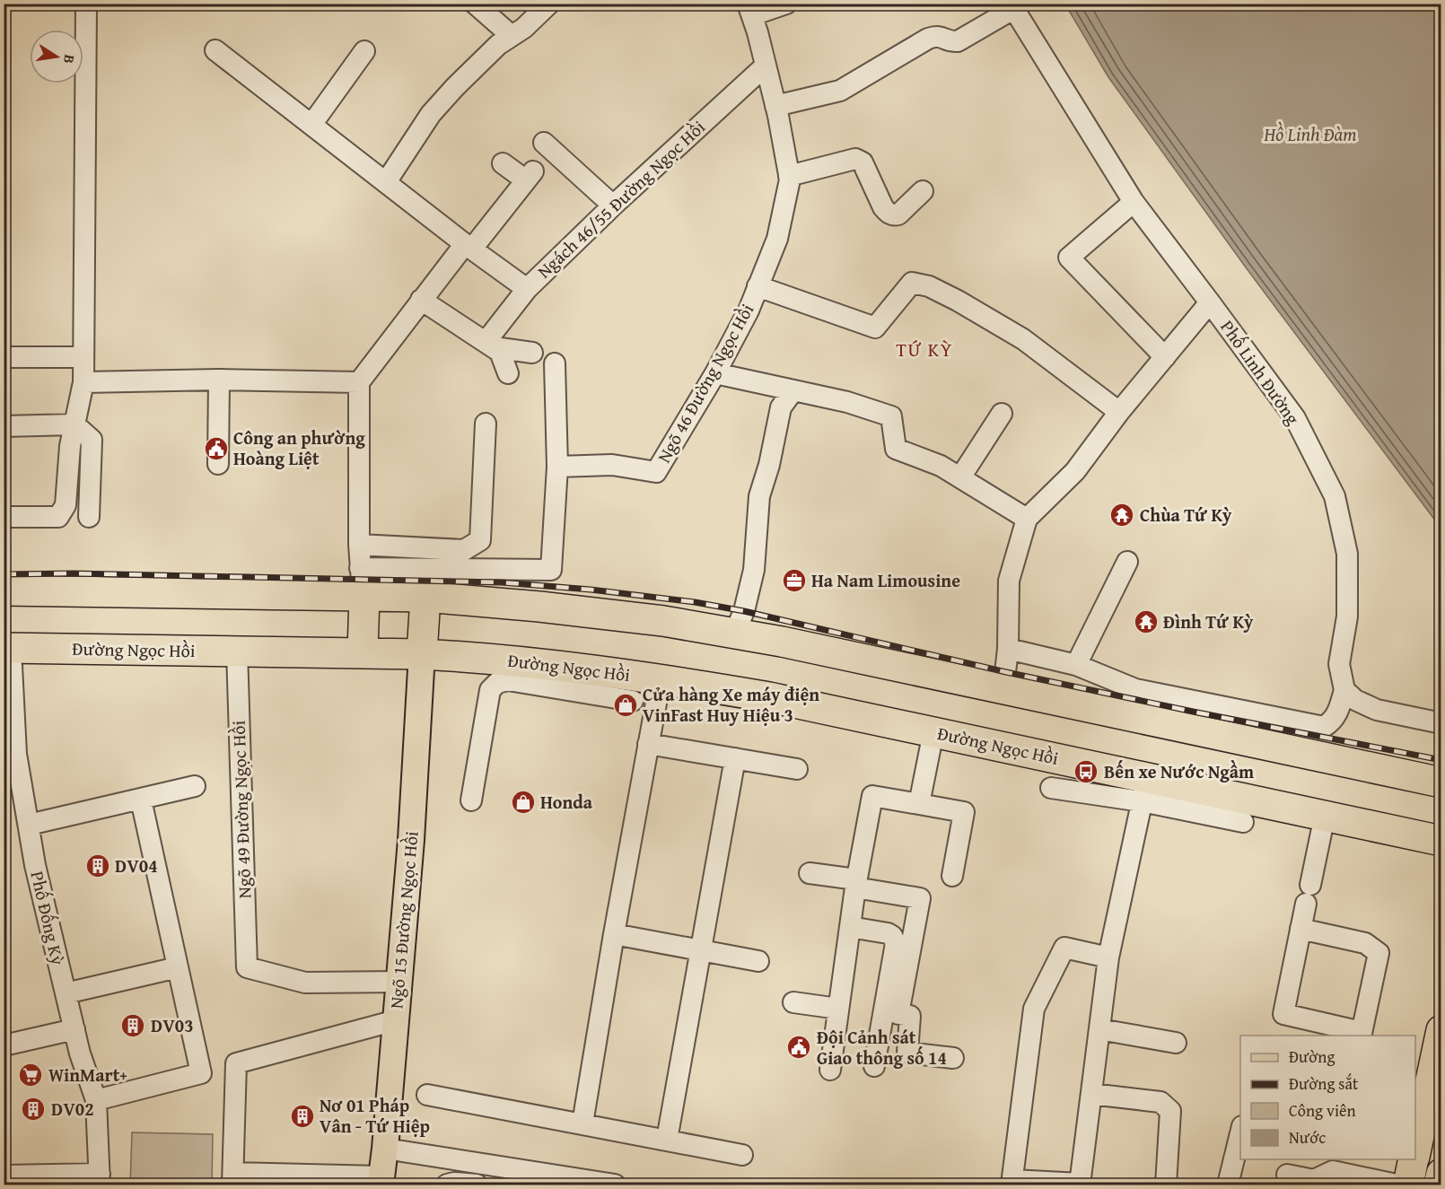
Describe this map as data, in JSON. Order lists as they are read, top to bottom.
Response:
{
  "streets": {
    "highway": ["Đường Ngọc Hồi"],
    "main road": ["Ngõ 15 Đường Ngọc Hồi"],
    "street": [
      "Ngách 46/55 Đường Ngọc Hồi",
      "Phố Linh Đường",
      "Ngõ 46 Đường Ngọc Hồi",
      "Ngõ 49 Đường Ngọc Hồi",
      "Phố Đống Kỳ"
    ]
  },
  "crossings": [
    ["Ngách 46/55 Đường Ngọc Hồi", "Ngõ 46 Đường Ngọc Hồi"],
    ["Đường Ngọc Hồi", "Ngõ 49 Đường Ngọc Hồi"],
    ["Đường Ngọc Hồi", "Phố Đống Kỳ"],
    ["Đường Ngọc Hồi", "Ngõ 15 Đường Ngọc Hồi"],
    ["Ngõ 49 Đường Ngọc Hồi", "Ngõ 15 Đường Ngọc Hồi"]
  ],
  "districts": ["TỨ KỲ"],
  "water": ["Hồ Linh Đàm"],
  "places": {
    "public building": ["Công an phường Hoàng Liệt", "Đội Cảnh sát Giao thông số 14"],
    "temple": ["Chùa Tứ Kỳ", "Đình Tứ Kỳ"],
    "office": ["Ha Nam Limousine"],
    "shop": ["Cửa hàng Xe máy điện VinFast Huy Hiệu 3", "Honda"],
    "bus stop": ["Bến xe Nước Ngầm"],
    "building": [
      "DV04",
      "DV03",
      "DV02",
      "Nơ 01 Pháp Vân - Tứ Hiệp"
    ],
    "supermarket": ["WinMart+"]
  },
  "legend": [
    "Đường",
    "Đường sắt",
    "Công viên",
    "Nước"
  ],
  "north": "right"
}
